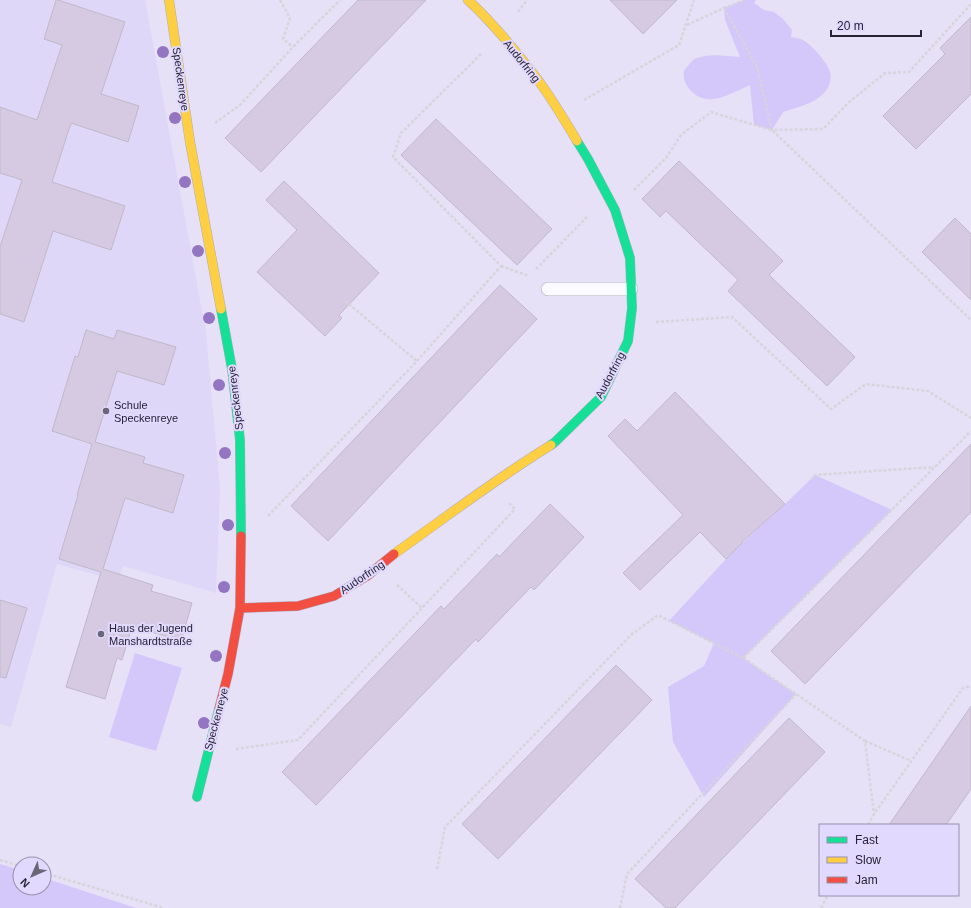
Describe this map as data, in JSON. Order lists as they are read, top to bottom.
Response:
{
  "streets": {
    "street": ["Audorfring", "Speckenreye"]
  },
  "crossings": [
    ["Audorfring", "Speckenreye"]
  ],
  "places": ["Schule Speckenreye", "Haus der Jugend Manshardtstraße"],
  "legend": ["Fast", "Slow", "Jam"],
  "scale_bar": "20 m",
  "north": "bottom left"
}
